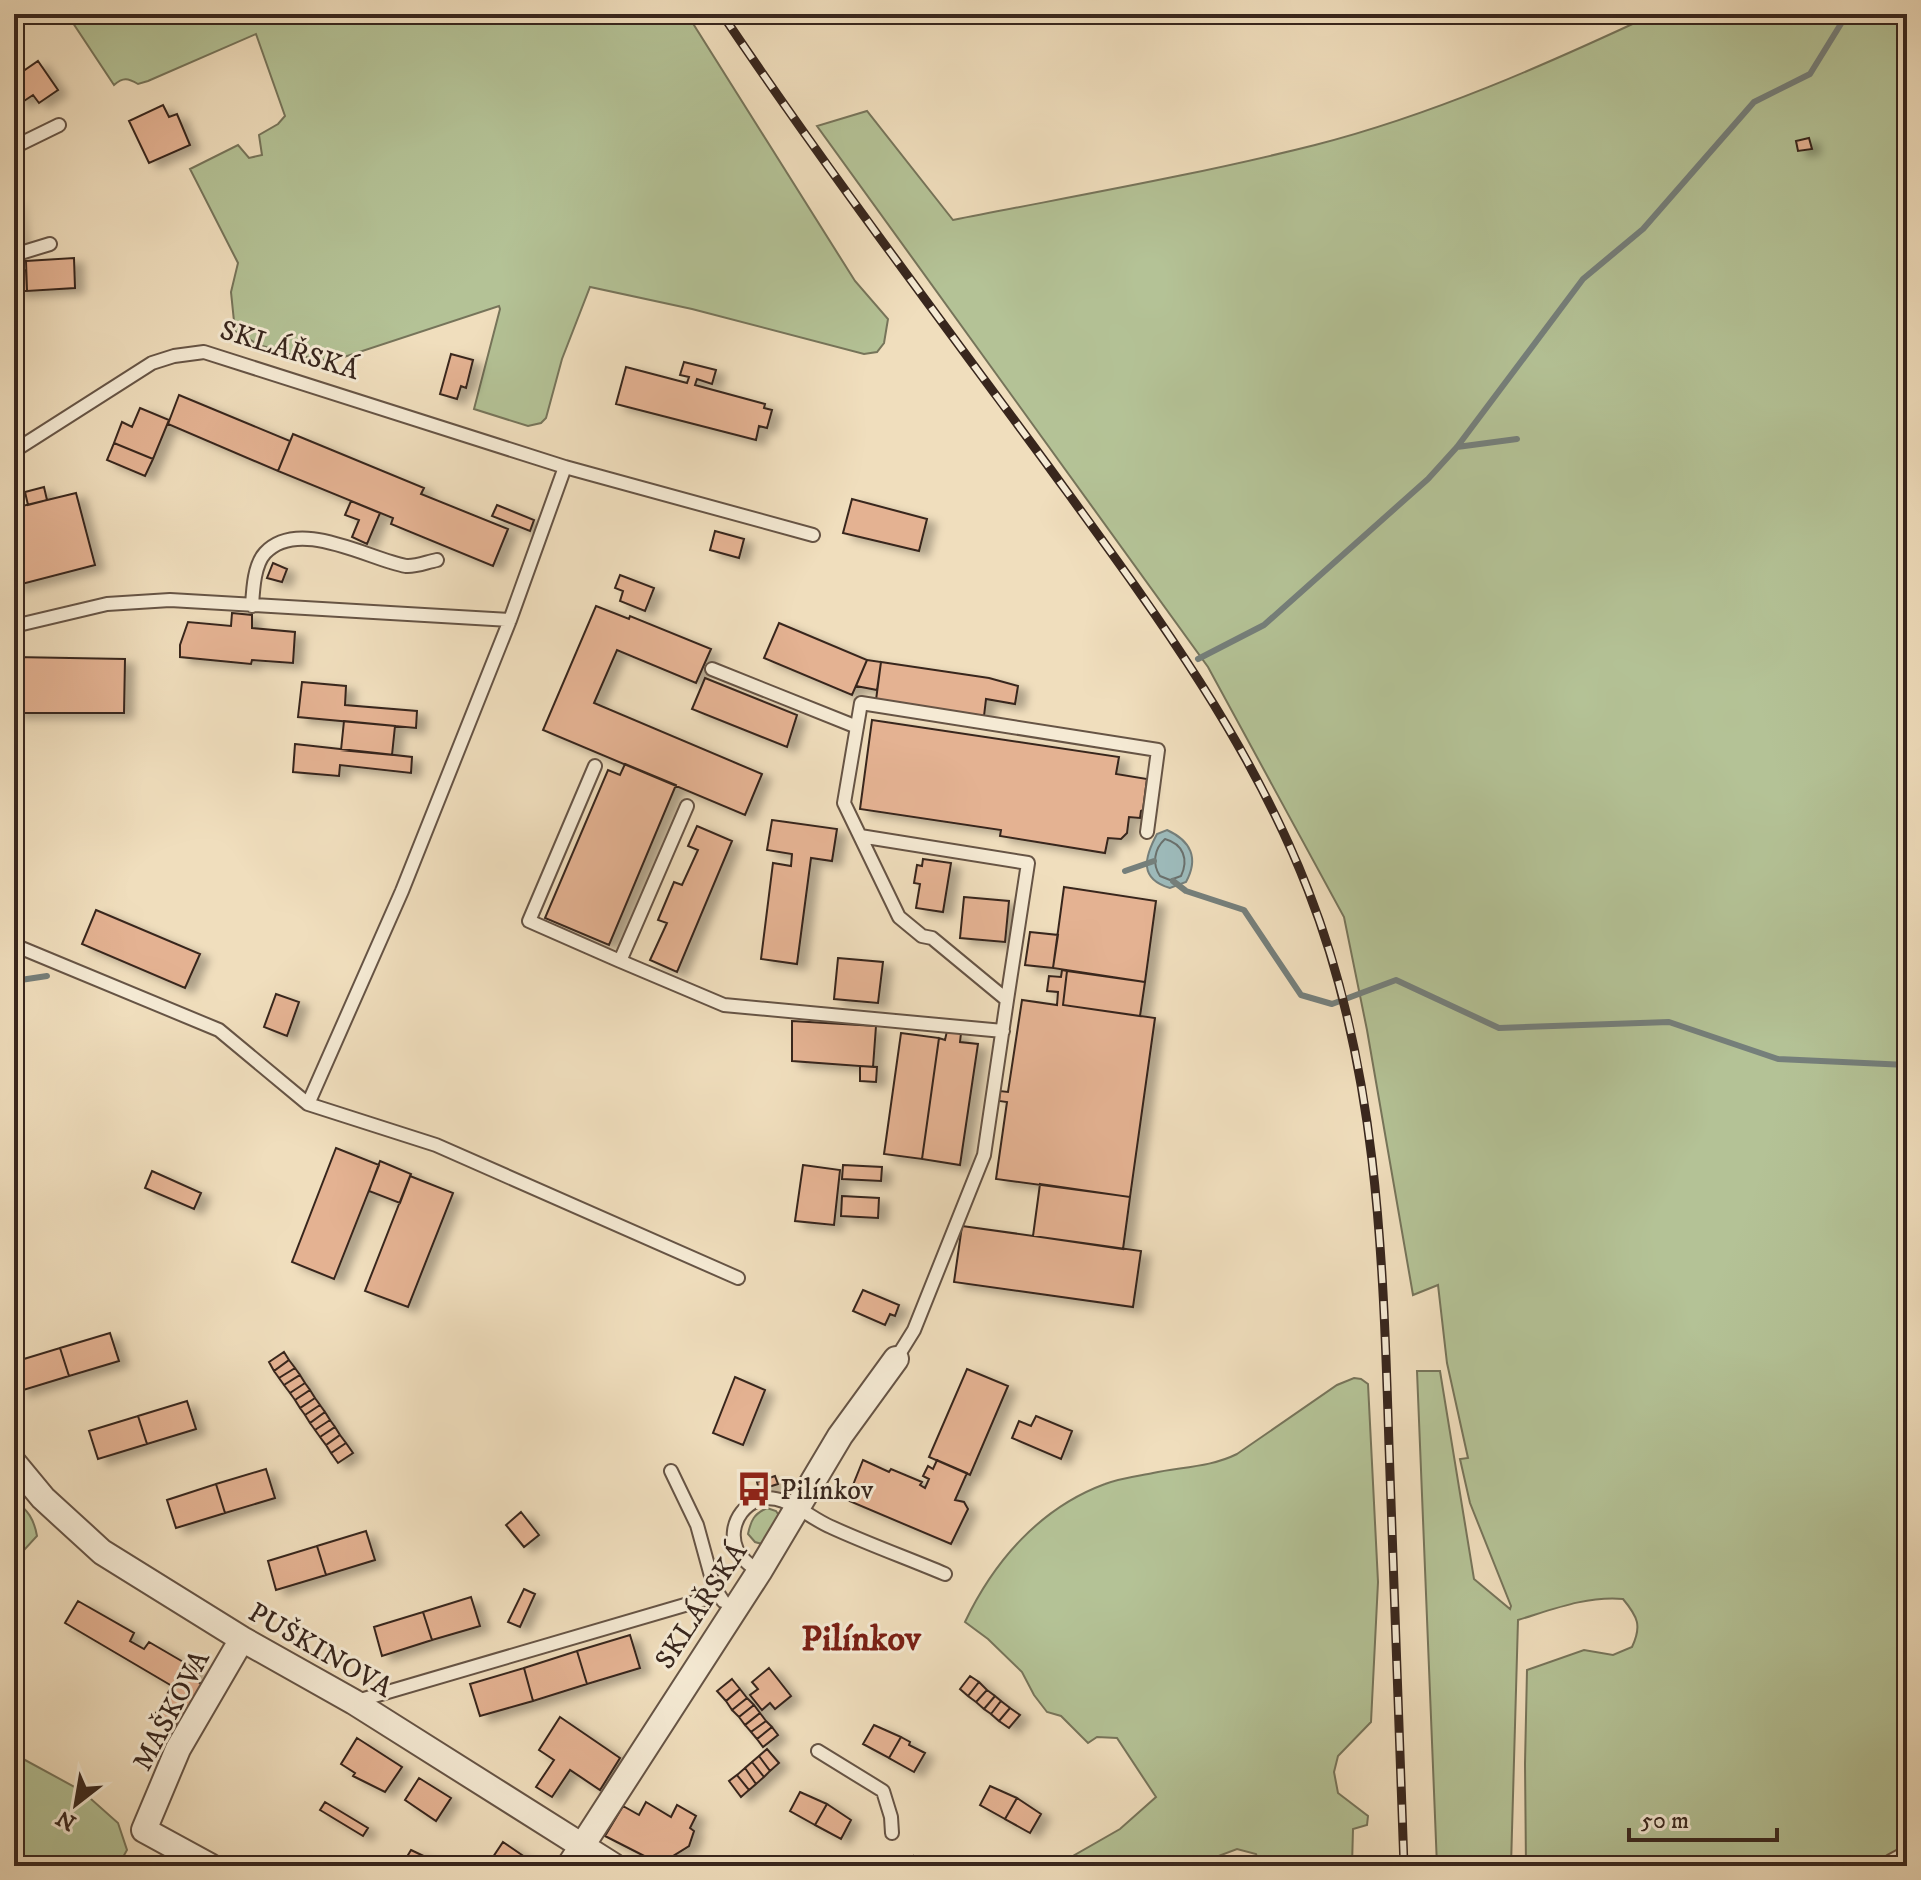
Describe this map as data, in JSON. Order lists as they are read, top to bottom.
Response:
{
  "streets": {
    "street": ["SKLÁŘSKÁ", "PUŠKINOVA", "MAŠKOVA"]
  },
  "crossings": [
    ["SKLÁŘSKÁ", "PUŠKINOVA"],
    ["PUŠKINOVA", "MAŠKOVA"]
  ],
  "districts": ["Pilínkov"],
  "places": {
    "bus stop": ["Pilínkov"]
  },
  "scale_bar": "50 m",
  "north": "bottom left"
}
